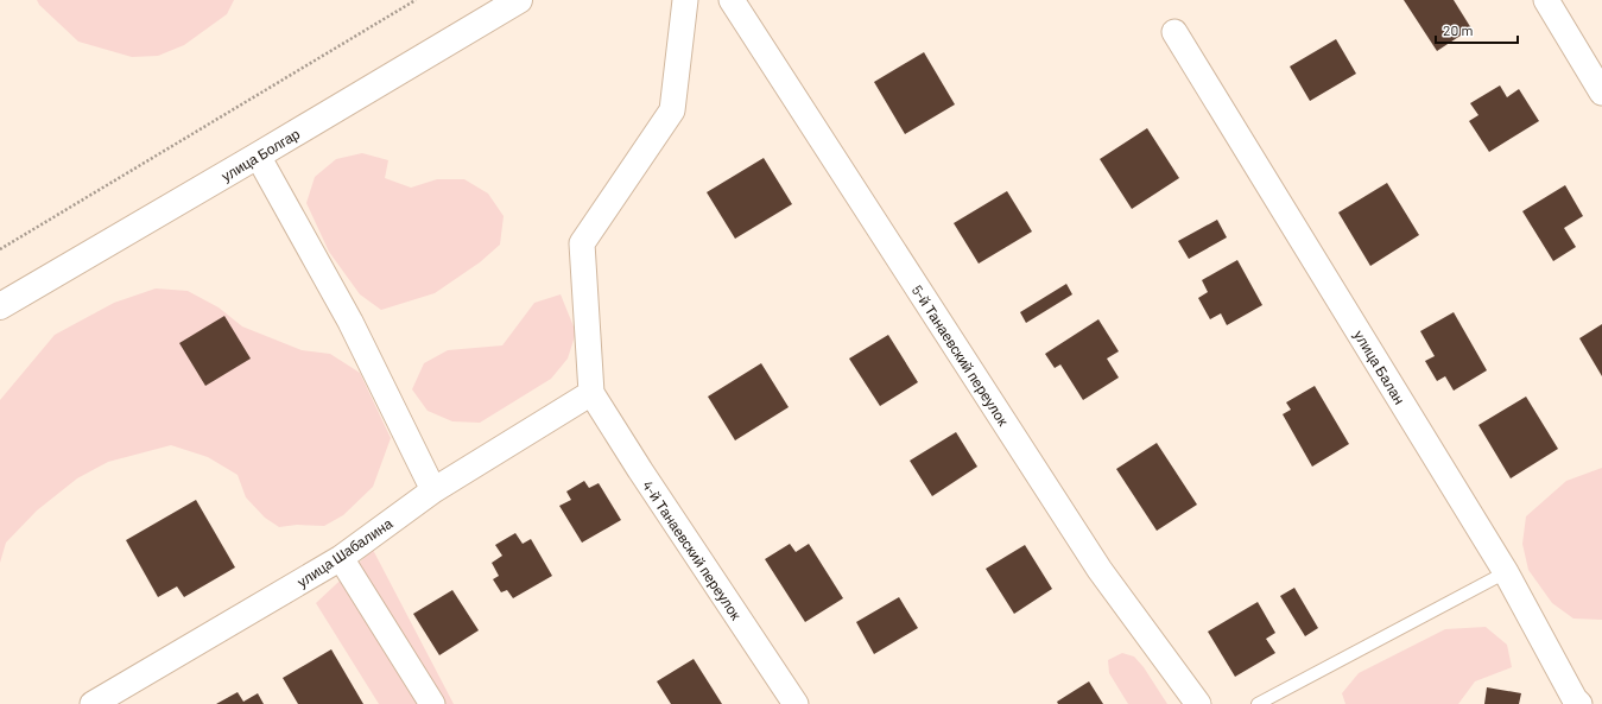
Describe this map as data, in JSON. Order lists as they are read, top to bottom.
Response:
{
  "streets": {
    "street": [
      "улица Болгар",
      "5-й Танаевский переулок",
      "улица Балан",
      "4-й Танаевский переулок",
      "улица Шабалина"
    ]
  },
  "crossings": [
    ["4-й Танаевский переулок", "улица Шабалина"]
  ],
  "scale_bar": "20 m"
}
